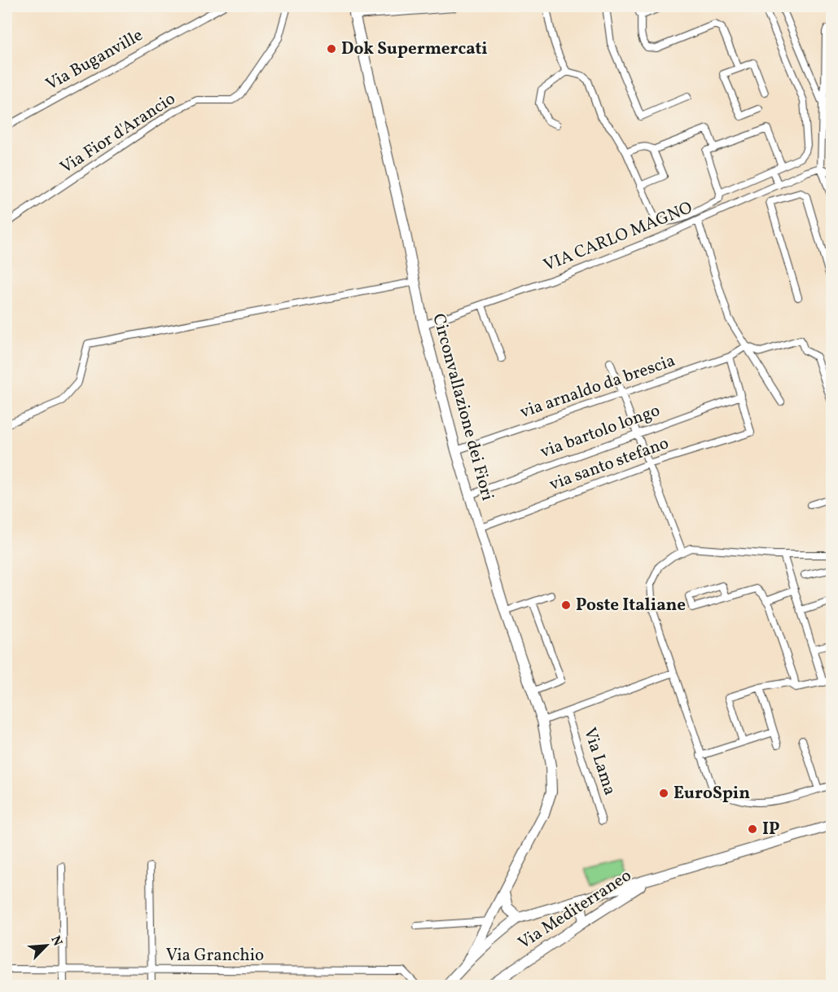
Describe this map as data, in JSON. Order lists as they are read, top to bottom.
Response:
{
  "streets": {
    "street": [
      "Via Buganville",
      "Via Fior d'Arancio",
      "VIA CARLO MAGNO",
      "via arnaldo da brescia",
      "Circonvallazione dei Fiori",
      "via bartolo longo",
      "via santo stefano",
      "Via Lama",
      "Via Mediterraneo",
      "Via Granchio"
    ]
  },
  "crossings": [
    ["VIA CARLO MAGNO", "Circonvallazione dei Fiori"],
    ["via arnaldo da brescia", "Circonvallazione dei Fiori"],
    ["Circonvallazione dei Fiori", "via bartolo longo"],
    ["Circonvallazione dei Fiori", "via santo stefano"],
    ["Circonvallazione dei Fiori", "Via Mediterraneo"],
    ["via bartolo longo", "via santo stefano"]
  ],
  "places": [
    "Dok Supermercati",
    "Poste Italiane",
    "EuroSpin",
    "IP"
  ],
  "north": "top right"
}
